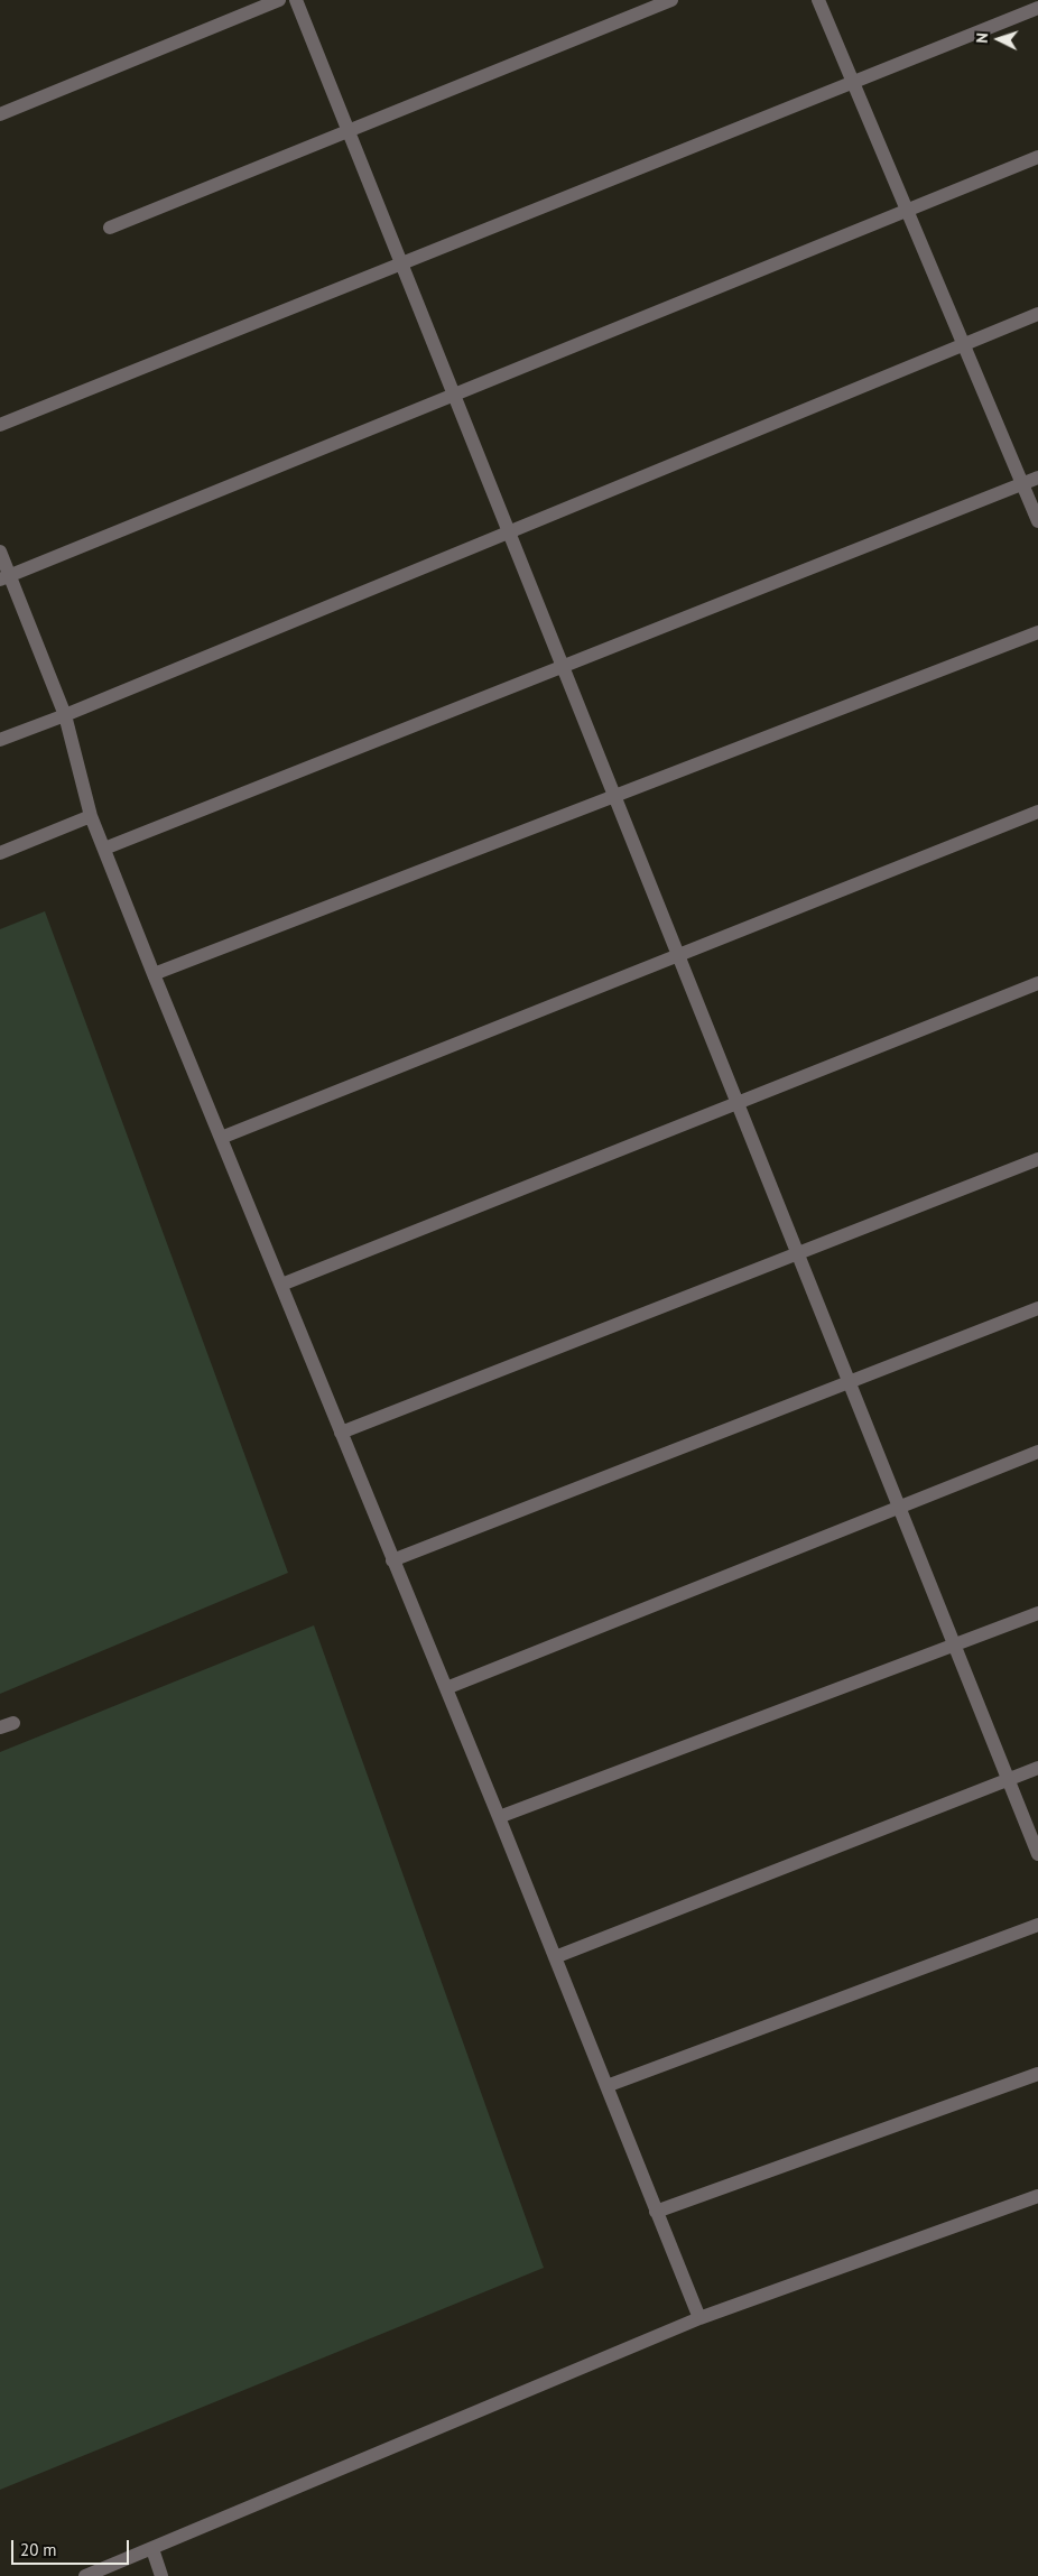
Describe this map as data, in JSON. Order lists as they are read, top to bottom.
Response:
{
  "scale_bar": "20 m",
  "north": "left"
}
